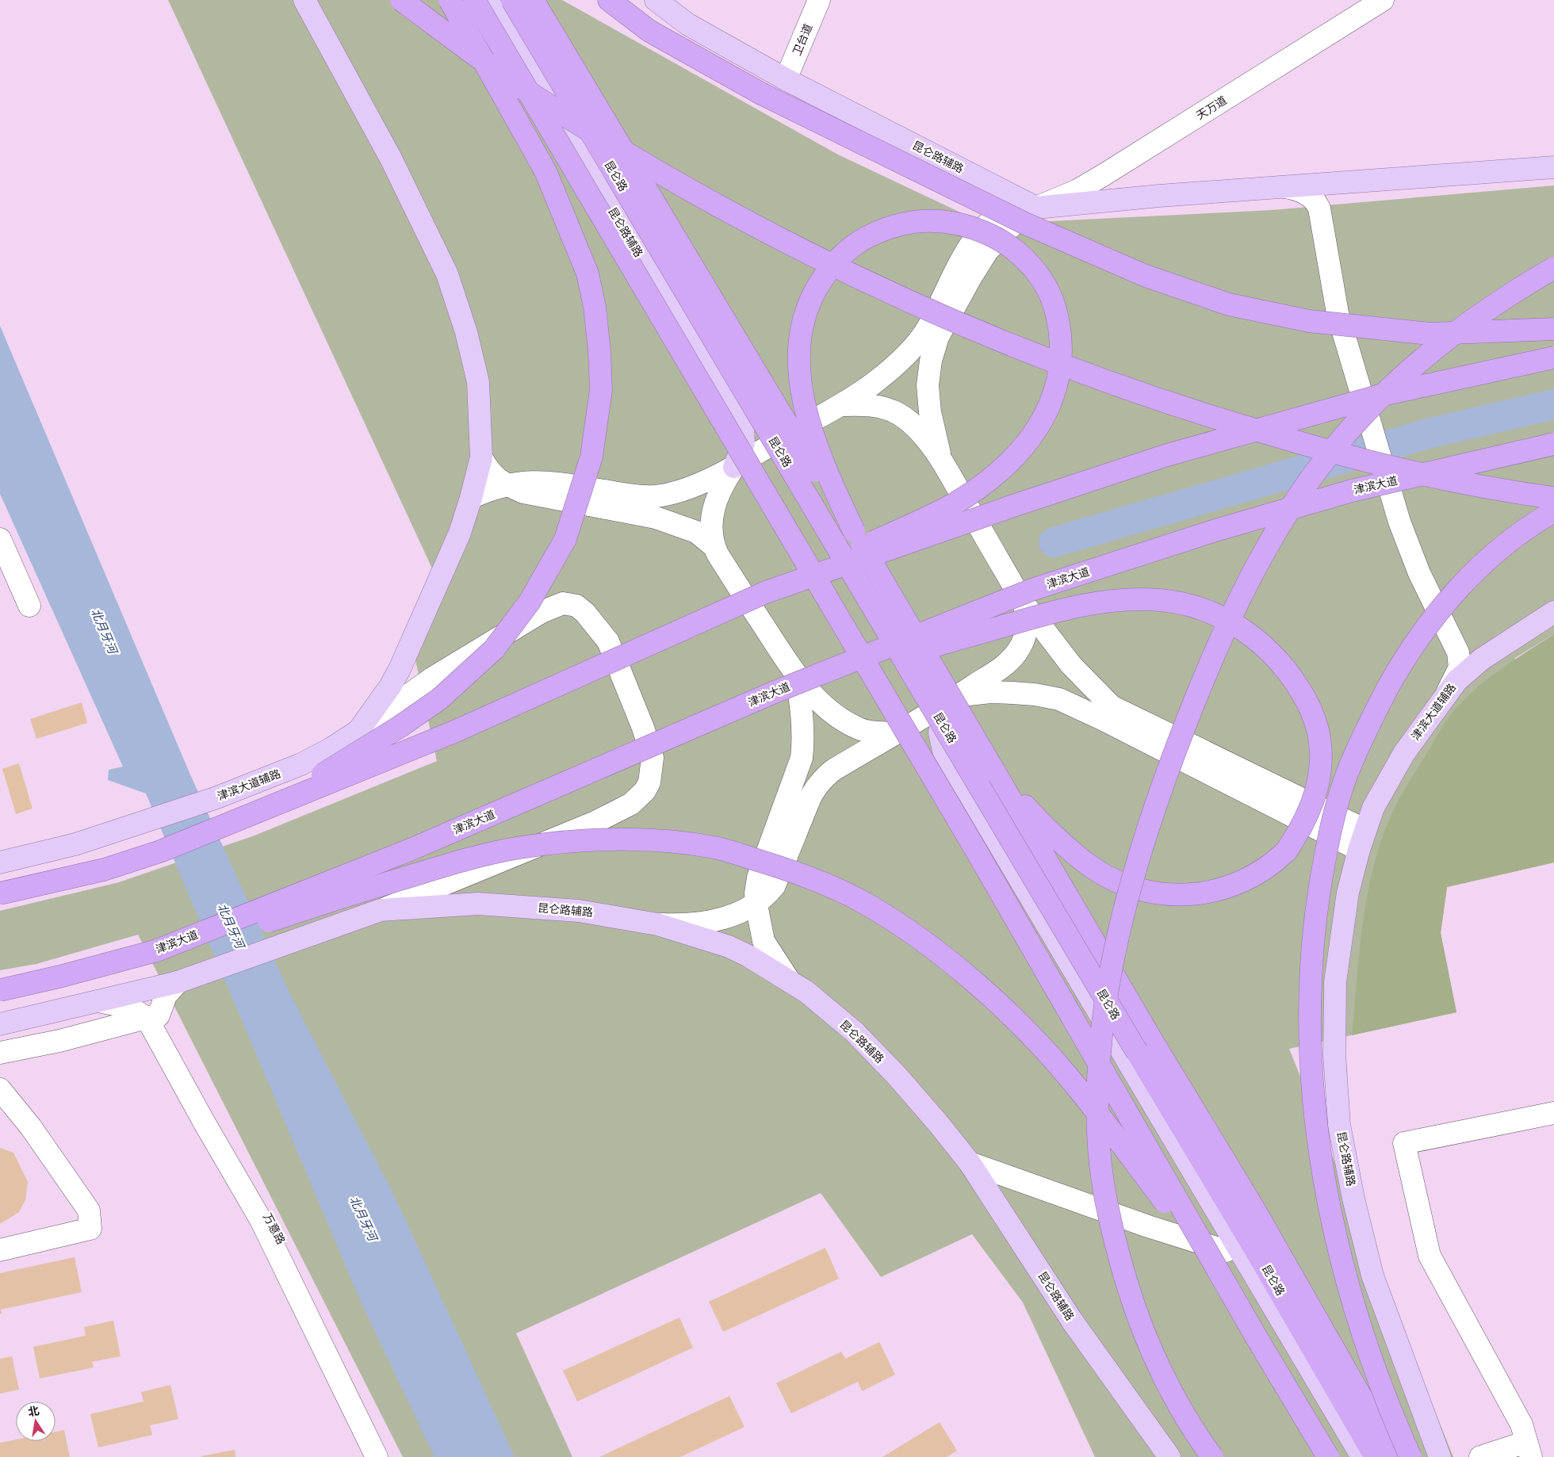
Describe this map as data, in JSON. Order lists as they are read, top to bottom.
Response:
{
  "streets": {
    "highway": ["昆仑路", "津滨大道"],
    "main road": ["昆仑路辅路", "津滨大道辅路"],
    "street": ["卫台道", "天万道", "万意路"]
  },
  "crossings": [
    ["卫台道", "昆仑路辅路"],
    ["天万道", "昆仑路辅路"],
    ["昆仑路辅路", "津滨大道辅路"]
  ],
  "water": ["北月牙河"],
  "north": "top"
}
